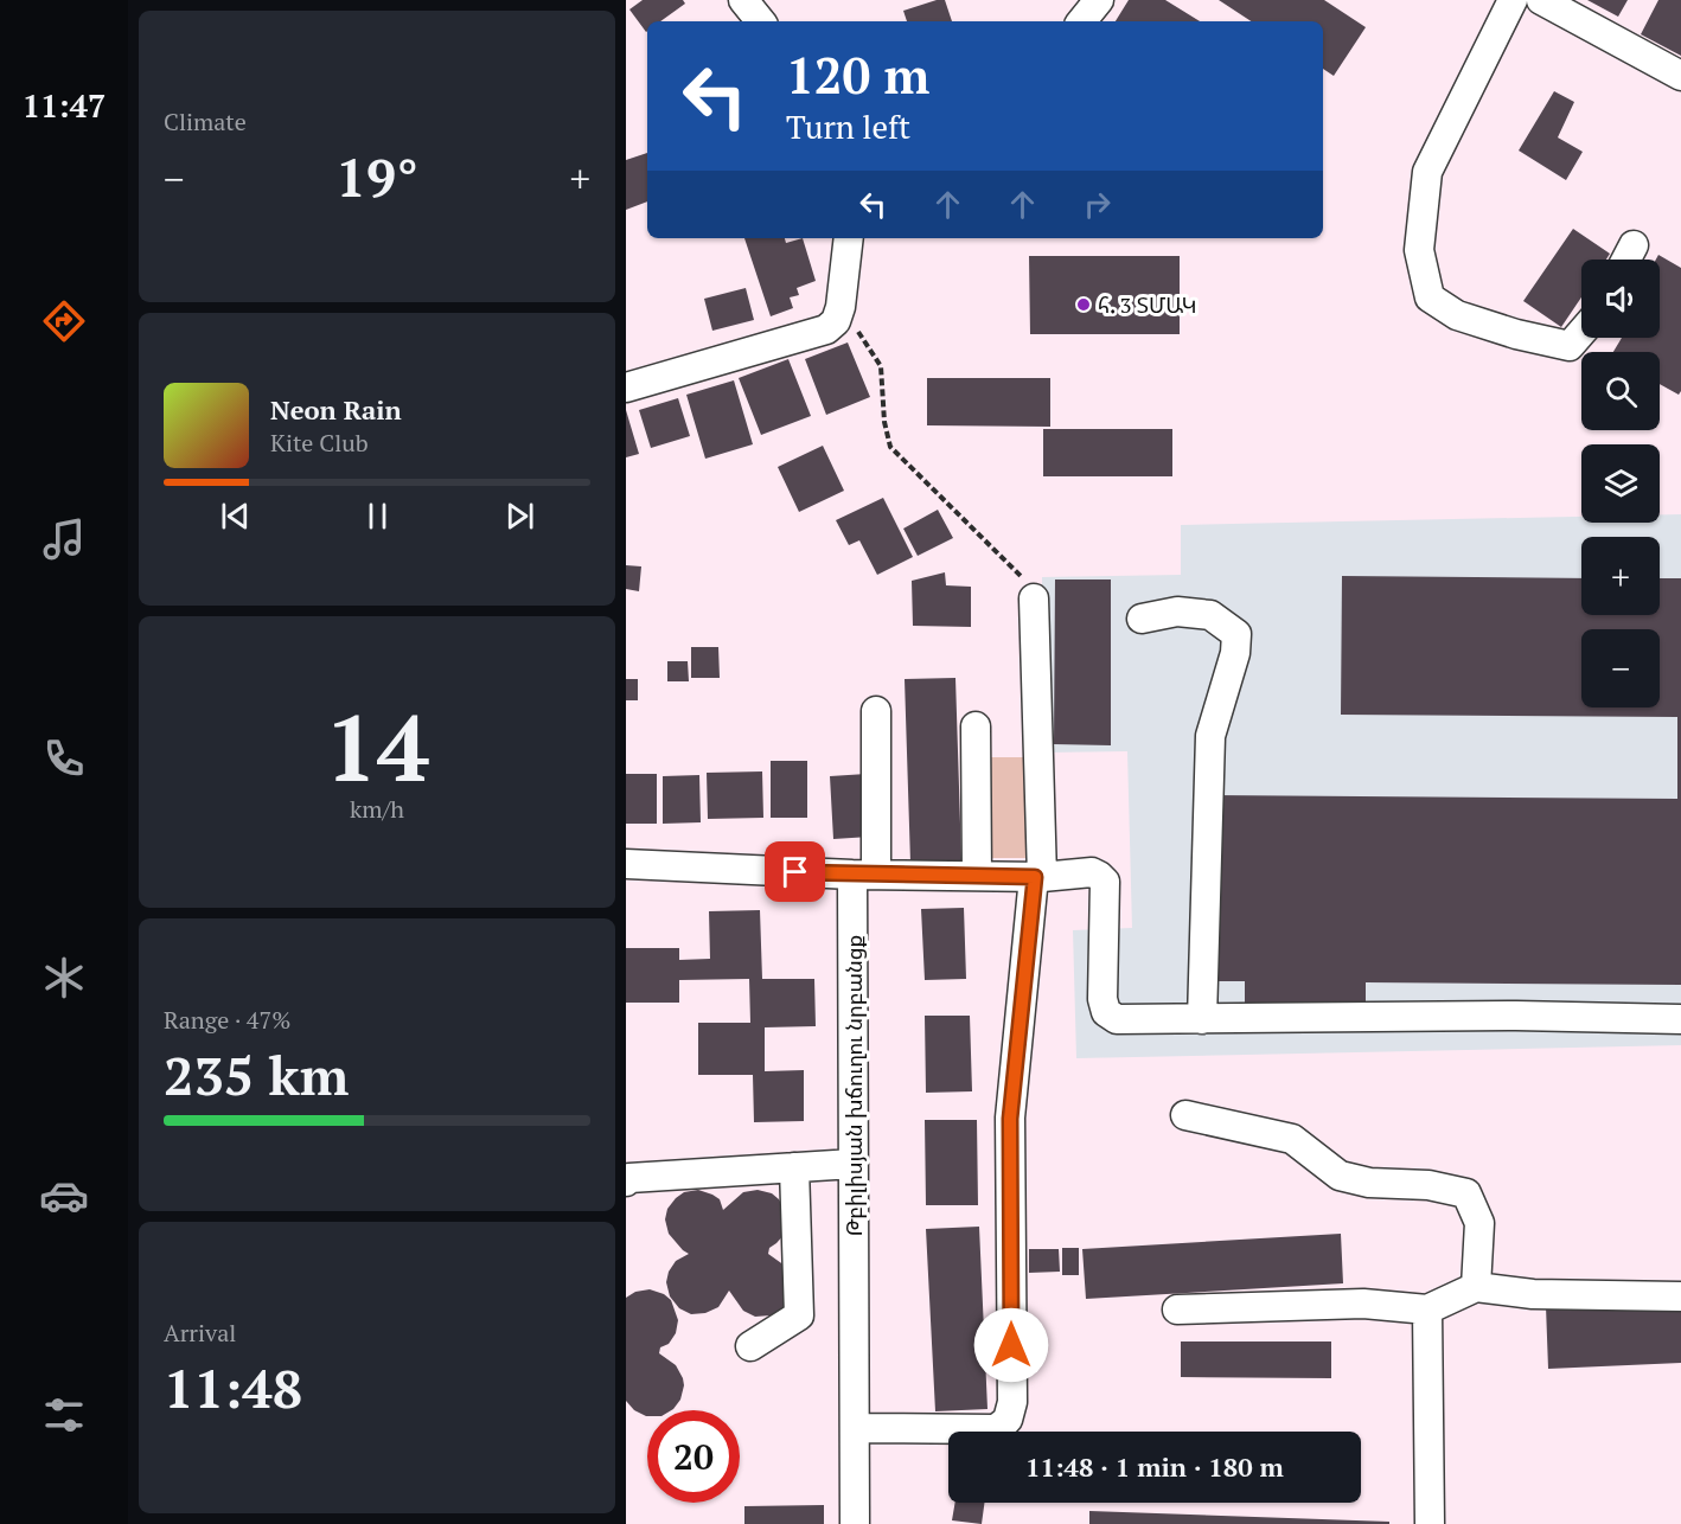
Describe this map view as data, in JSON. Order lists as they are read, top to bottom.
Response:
{
  "streets": {
    "street": ["Թբիլիսյան խճուղու նրբանցք"]
  },
  "places": ["հ. 3 ՏՄԱԿ"],
  "page": {
    "tabs": "11:47",
    "tile": [
      "Climate",
      ["14", "km/h"],
      ["Range · 47%", "235 km"],
      ["Arrival", "11:48"]
    ],
    "turn": ["120 m", "Turn left"],
    "heat": ["−", "19°", "+"],
    "map_buttons": ["+", "−"],
    "song": ["Neon Rain", "Kite Club"],
    "limit": "20",
    "trip": "11:48 · 1 min · 180 m"
  }
}
